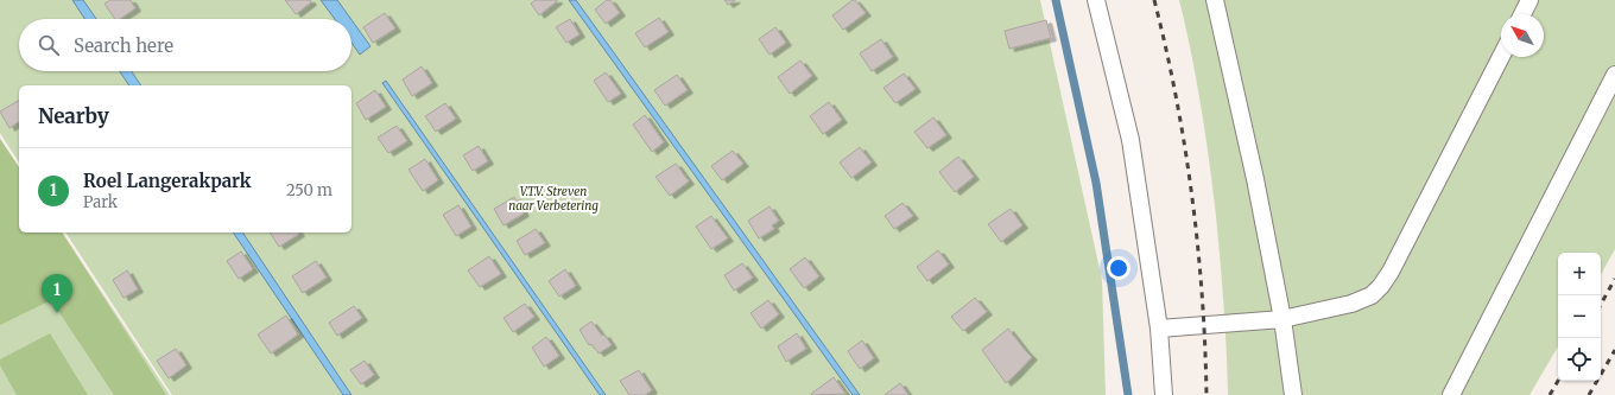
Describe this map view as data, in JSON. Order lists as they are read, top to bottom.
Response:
{
  "parks": ["V.T.V. Streven naar Verbetering"],
  "north": "top left",
  "page": {
    "search": "Search here",
    "heading": "Nearby",
    "list": [
      {
        "mark": "1",
        "name": "Roel Langerakpark",
        "note": "Park",
        "value": "250 m"
      }
    ],
    "map_buttons": ["+", "−"],
    "pins": "1"
  }
}
